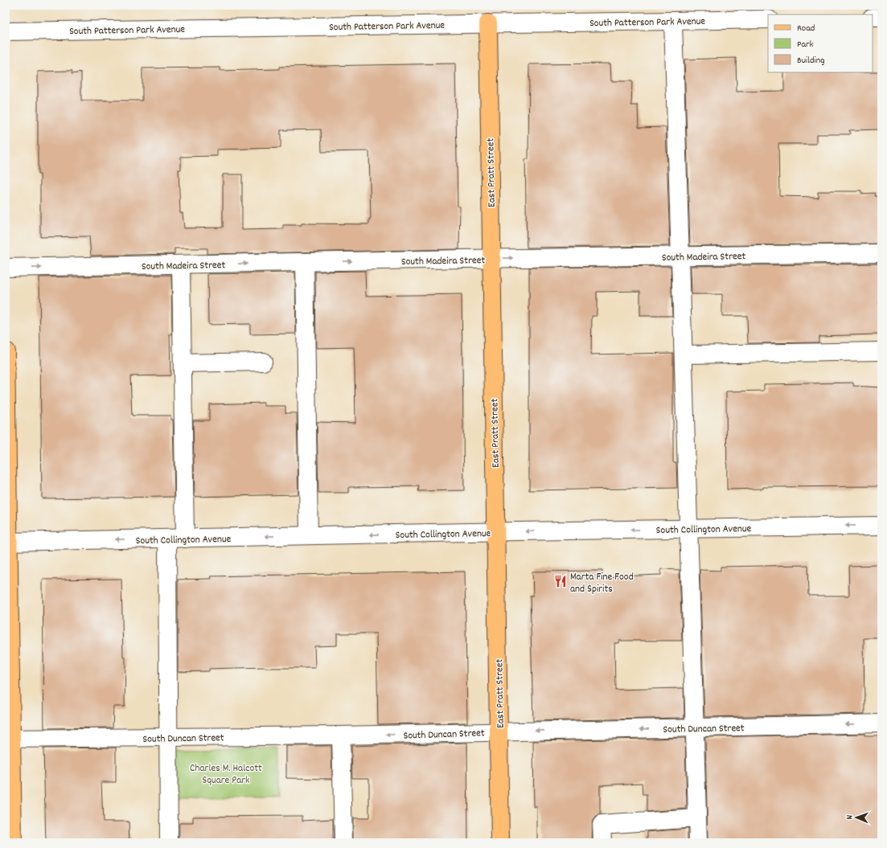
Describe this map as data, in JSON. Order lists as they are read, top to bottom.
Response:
{
  "streets": {
    "main road": ["East Pratt Street"],
    "street": [
      "South Patterson Park Avenue",
      "South Madeira Street",
      "South Collington Avenue",
      "South Duncan Street"
    ]
  },
  "crossings": [
    ["South Patterson Park Avenue", "East Pratt Street"],
    ["East Pratt Street", "South Madeira Street"],
    ["East Pratt Street", "South Collington Avenue"],
    ["East Pratt Street", "South Duncan Street"]
  ],
  "one_way": ["South Madeira Street", "South Collington Avenue", "South Duncan Street"],
  "parks": ["Charles M. Halcott Square Park"],
  "places": {
    "restaurant": ["Marta Fine Food and Spirits"]
  },
  "legend": ["Road", "Park", "Building"],
  "north": "left"
}
